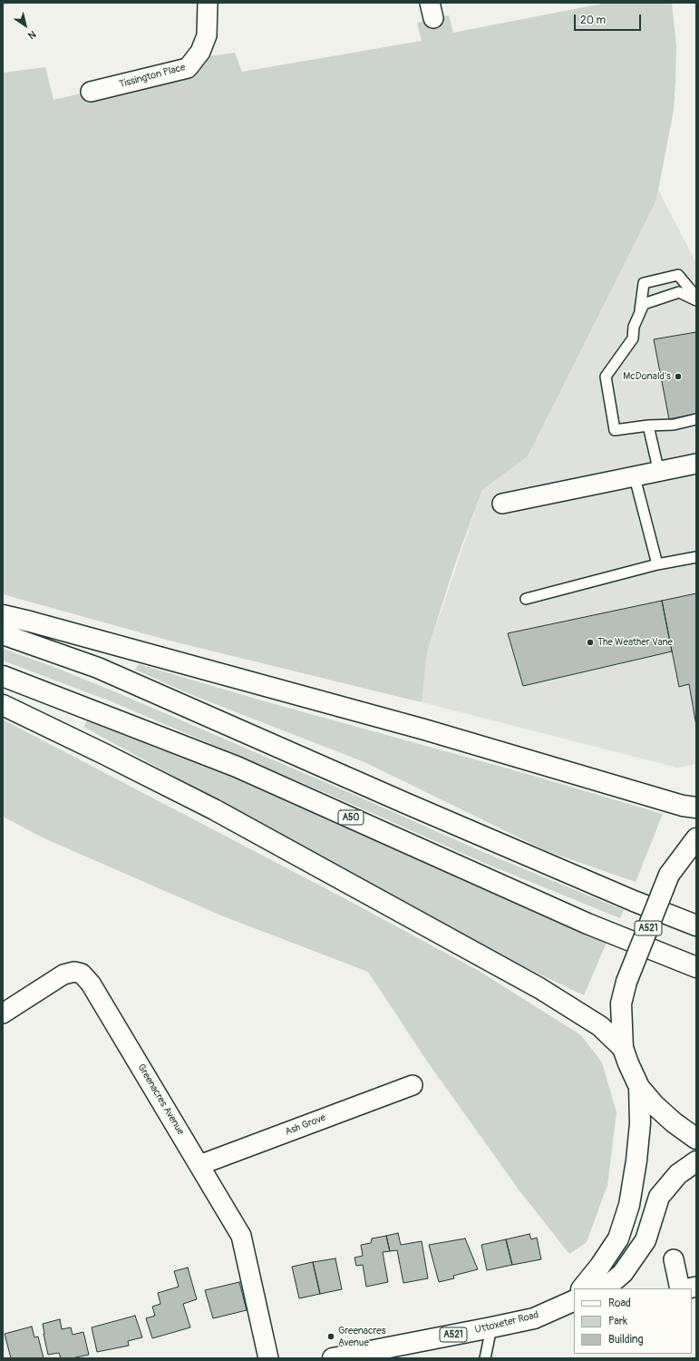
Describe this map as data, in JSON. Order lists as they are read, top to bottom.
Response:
{
  "streets": {
    "main road": ["A50", "A521", "Uttoxeter Road"],
    "street": ["Tissington Place", "Greenacres Avenue", "Ash Grove"]
  },
  "crossings": [
    ["A521", "Uttoxeter Road"],
    ["Greenacres Avenue", "Ash Grove"]
  ],
  "places": ["McDonald's", "The Weather Vane", "Greenacres Avenue"],
  "legend": ["Road", "Park", "Building"],
  "scale_bar": "20 m",
  "north": "bottom right"
}
